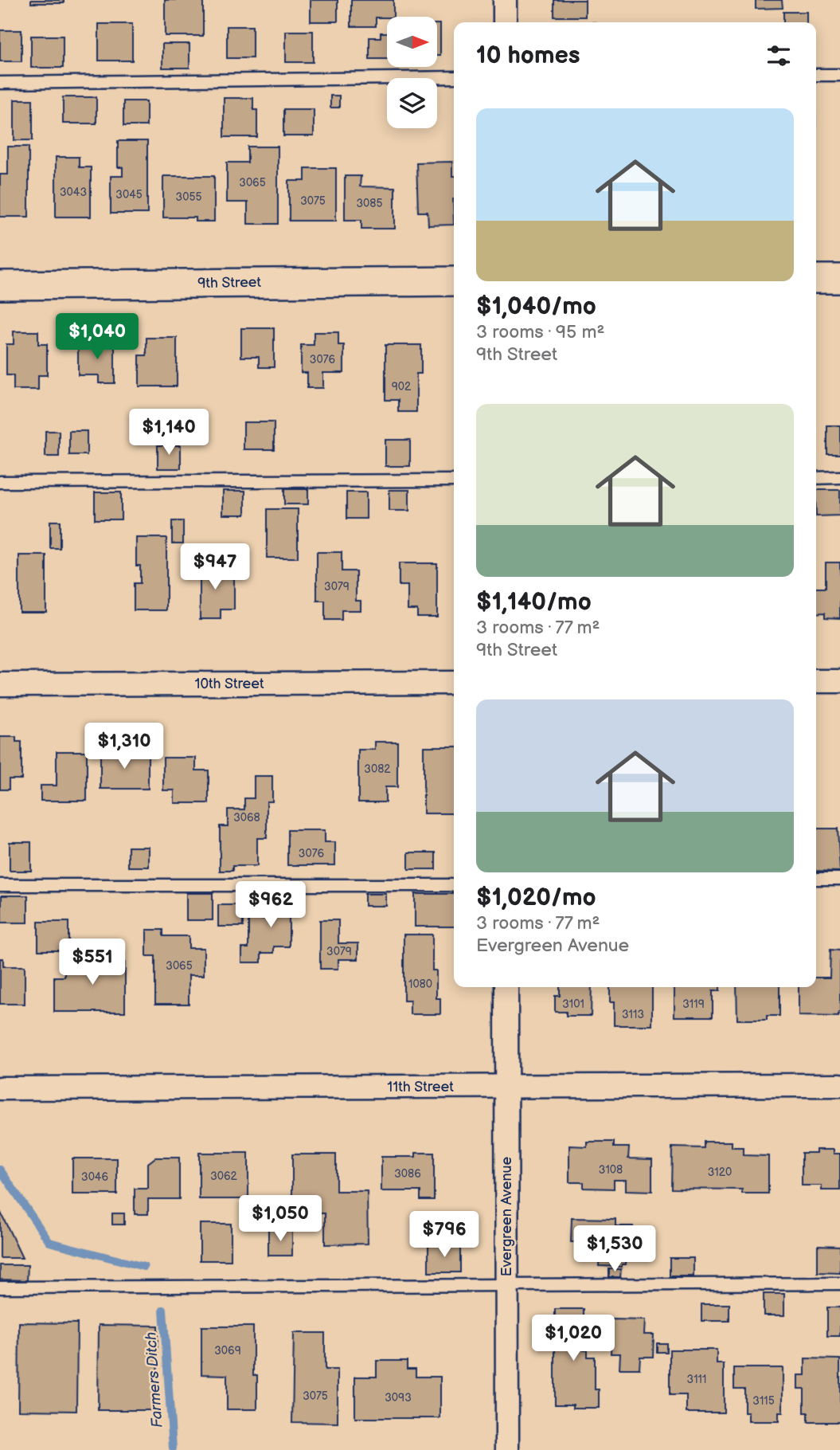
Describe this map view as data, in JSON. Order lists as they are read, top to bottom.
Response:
{
  "streets": {
    "street": [
      "9th Street",
      "10th Street",
      "11th Street",
      "Evergreen Avenue"
    ]
  },
  "crossings": [
    ["11th Street", "Evergreen Avenue"]
  ],
  "water": ["Farmers Ditch"],
  "house_numbers": [
    "3065",
    "3043",
    "3045",
    "3055",
    "3075",
    "3085",
    "3076",
    "902",
    "3079",
    "3082",
    "3068",
    "3076",
    "3079",
    "3065",
    "1080",
    "3101",
    "3119",
    "3113",
    "3108",
    "3120",
    "3086",
    "3062",
    "3046",
    "3069",
    "3111",
    "3075",
    "3093",
    "3115"
  ],
  "north": "right",
  "page": {
    "heading": "10 homes",
    "list": [
      {
        "name": "$1,040/mo",
        "note": "3 rooms · 95 m² · 9th Street"
      },
      {
        "name": "$1,140/mo",
        "note": "3 rooms · 77 m² · 9th Street"
      },
      {
        "name": "$1,020/mo",
        "note": "3 rooms · 77 m² · Evergreen Avenue"
      }
    ],
    "price": [
      "$1,040",
      "$1,140",
      "$947",
      "$1,310",
      "$962",
      "$551",
      "$1,050",
      "$796",
      "$1,530",
      "$1,020"
    ]
  }
}
